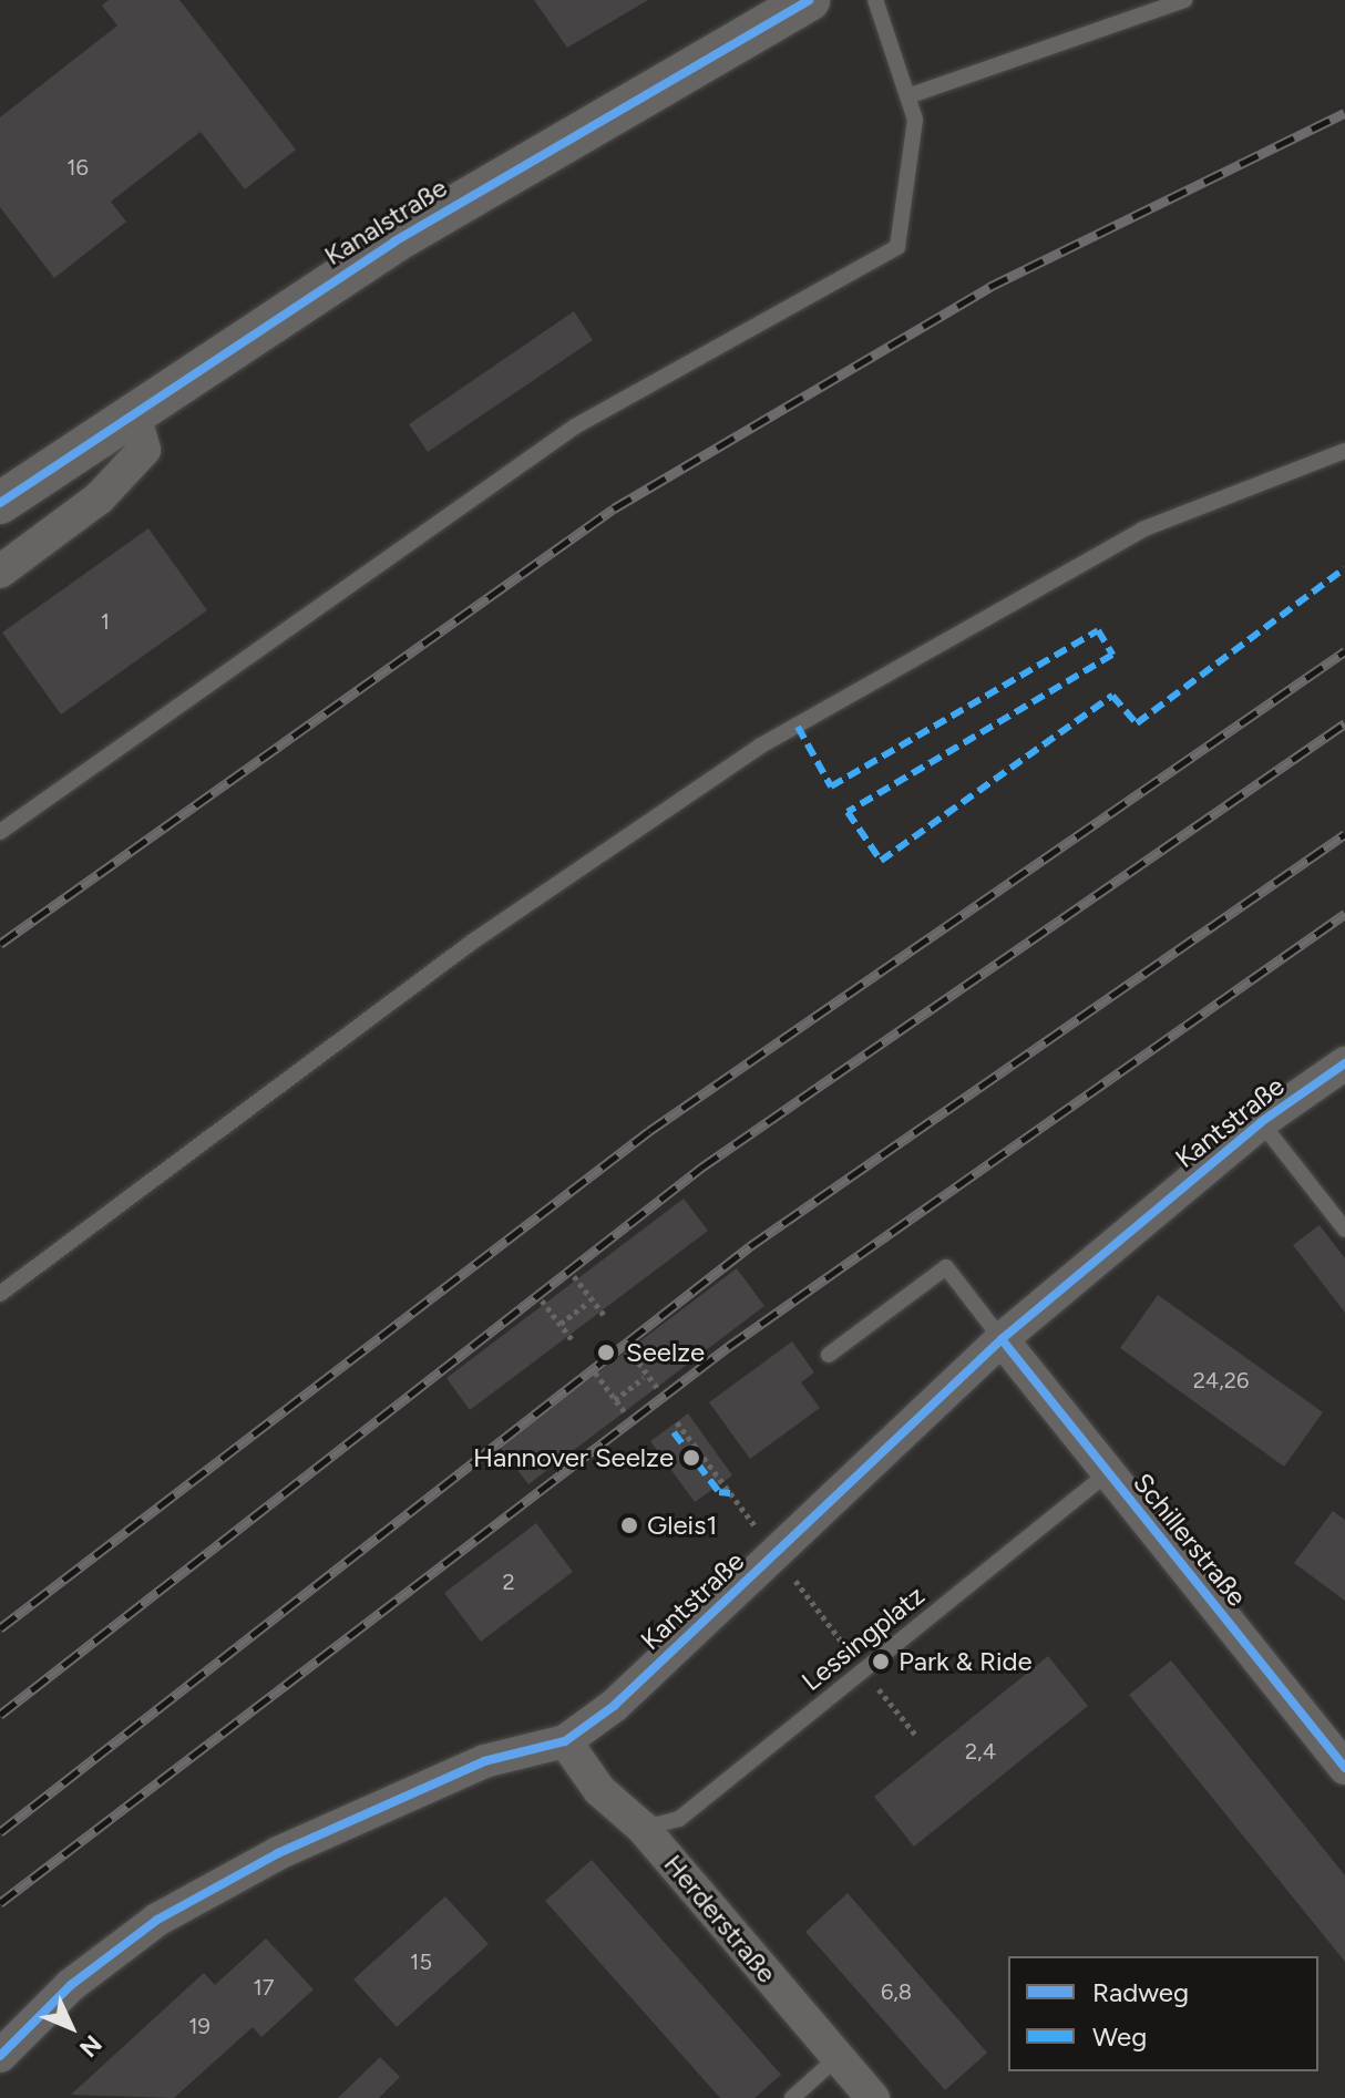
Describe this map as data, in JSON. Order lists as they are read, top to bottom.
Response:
{
  "streets": {
    "street": [
      "Kanalstraße",
      "Kantstraße",
      "Schillerstraße",
      "Herderstraße"
    ],
    "lane": ["Lessingplatz"]
  },
  "crossings": [
    ["Kantstraße", "Schillerstraße"],
    ["Kantstraße", "Herderstraße"],
    ["Schillerstraße", "Lessingplatz"],
    ["Lessingplatz", "Herderstraße"]
  ],
  "places": [
    "Seelze",
    "Hannover Seelze",
    "Gleis1",
    "Park & Ride"
  ],
  "house_numbers": [
    "16",
    "1",
    "24,26",
    "2",
    "2,4",
    "15",
    "17",
    "6,8",
    "19"
  ],
  "legend": ["Radweg", "Weg"],
  "north": "bottom right"
}
